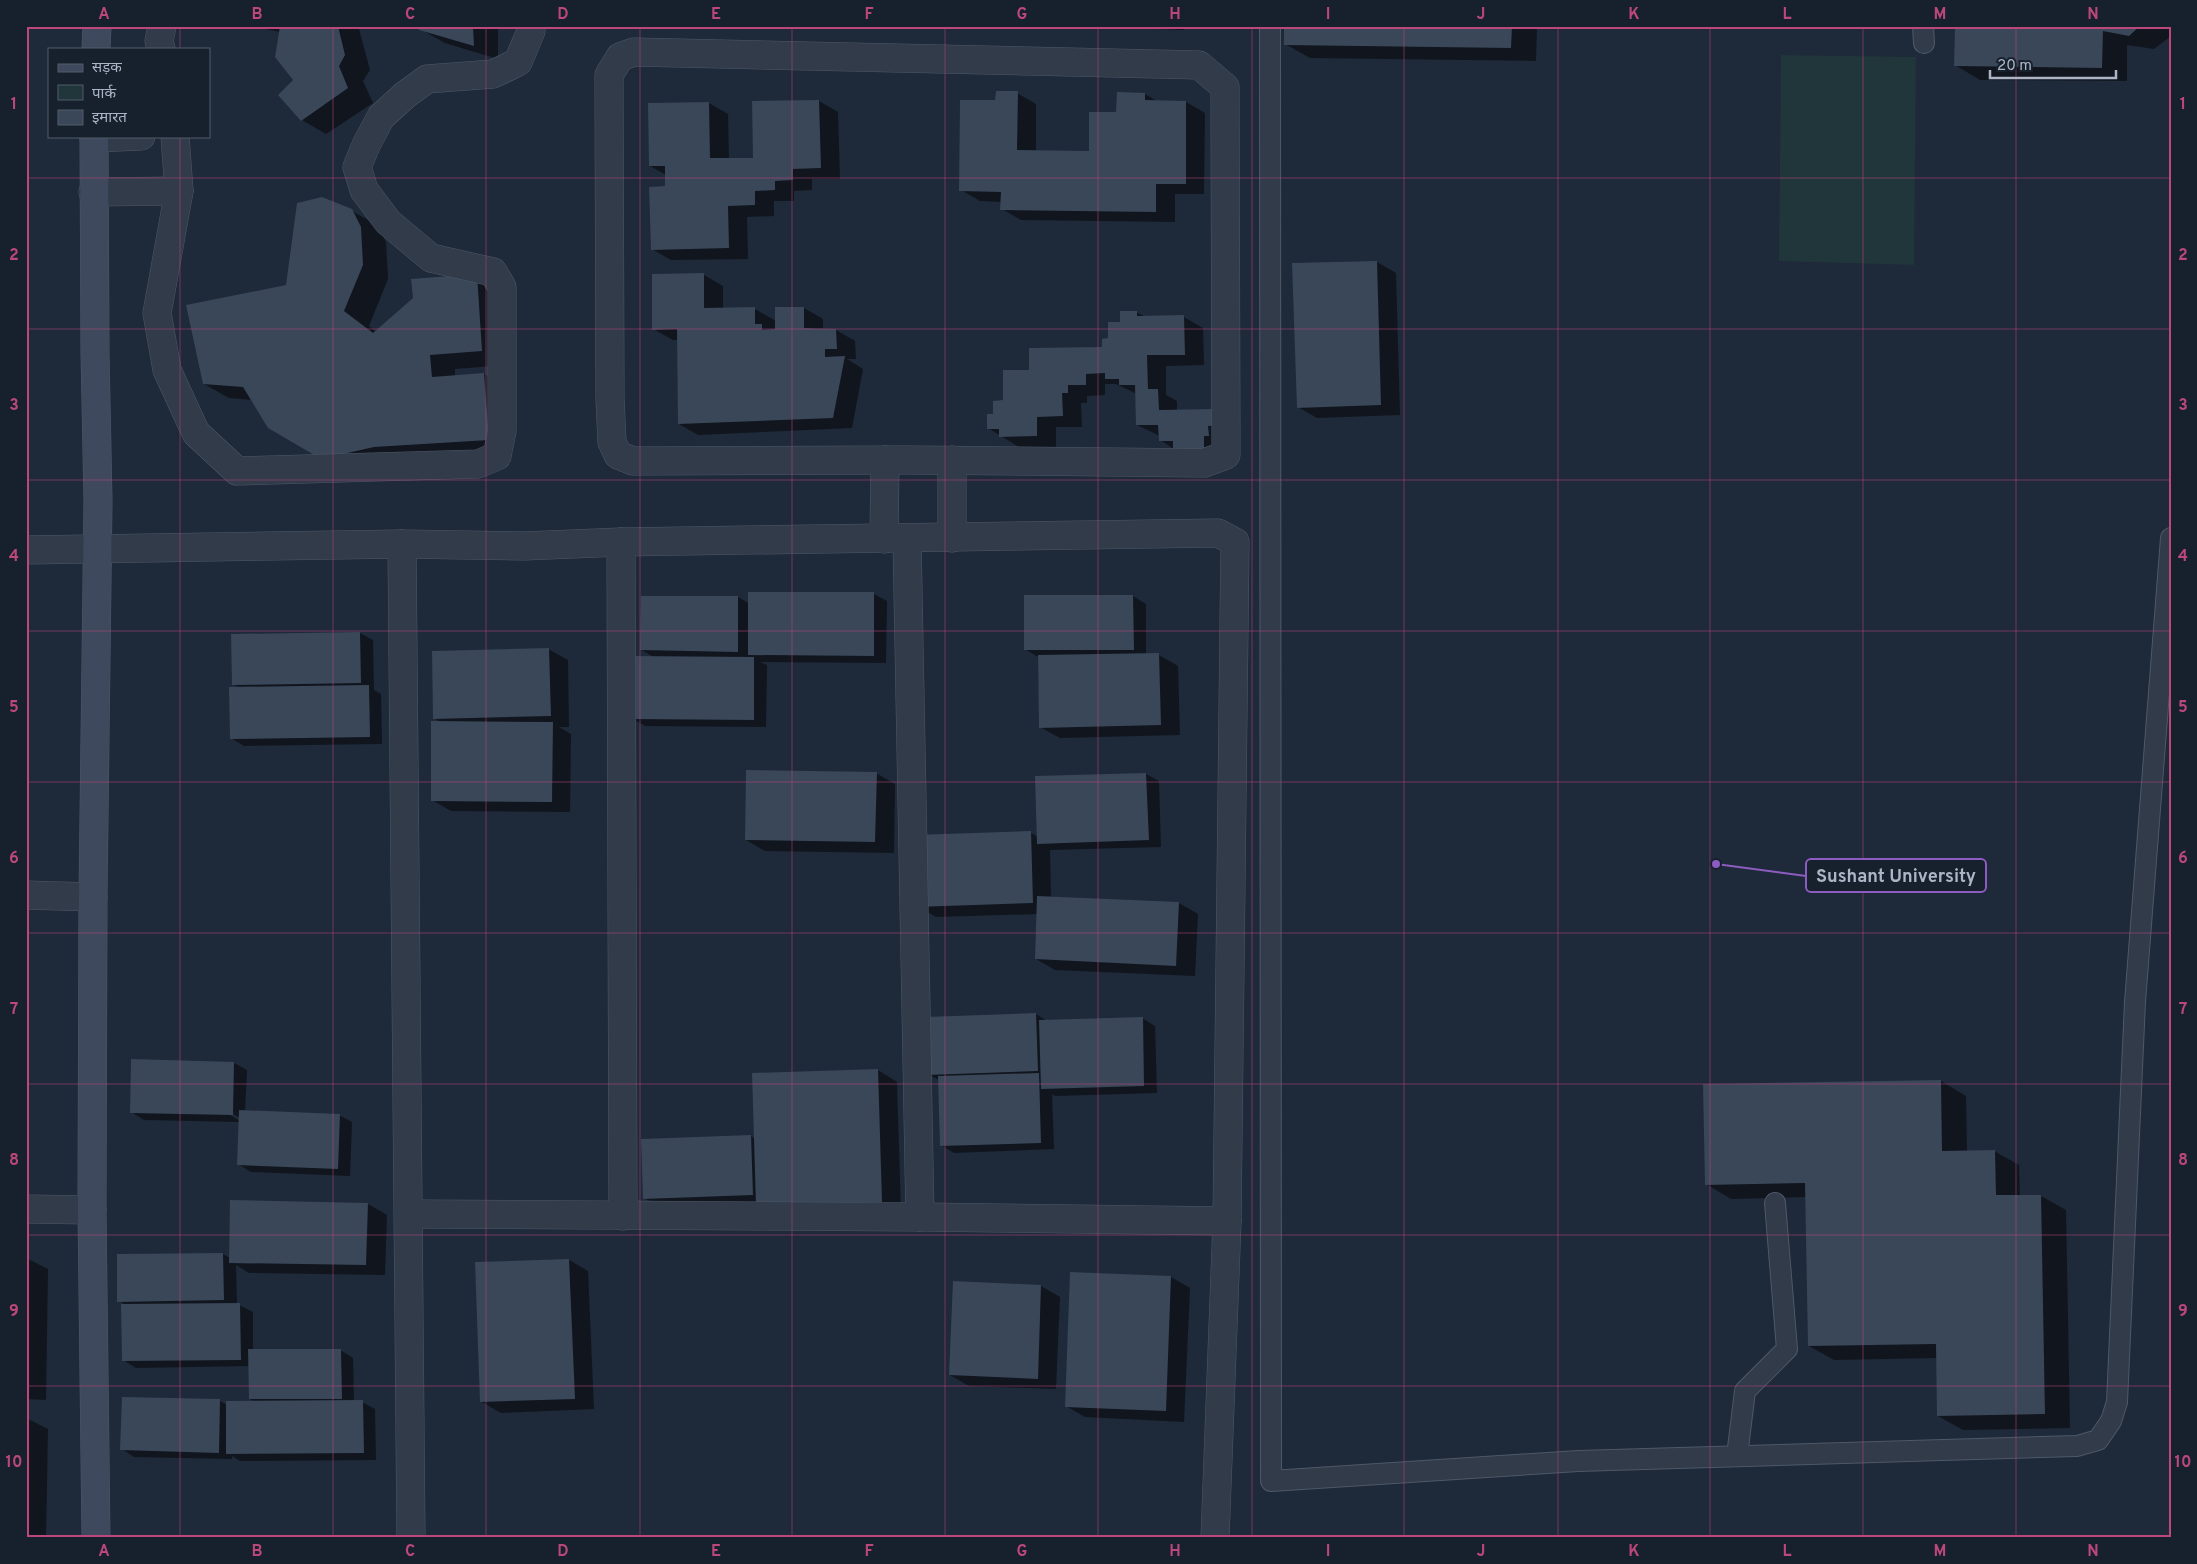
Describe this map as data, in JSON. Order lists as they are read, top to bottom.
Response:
{
  "places": ["Sushant University"],
  "legend": ["सड़क", "पार्क", "इमारत"],
  "scale_bar": "20 m",
  "grid": {
    "columns": [
      "A",
      "B",
      "C",
      "D",
      "E",
      "F",
      "G",
      "H",
      "I",
      "J",
      "K",
      "L",
      "M",
      "N"
    ],
    "rows": [
      "1",
      "2",
      "3",
      "4",
      "5",
      "6",
      "7",
      "8",
      "9",
      "10"
    ]
  }
}
